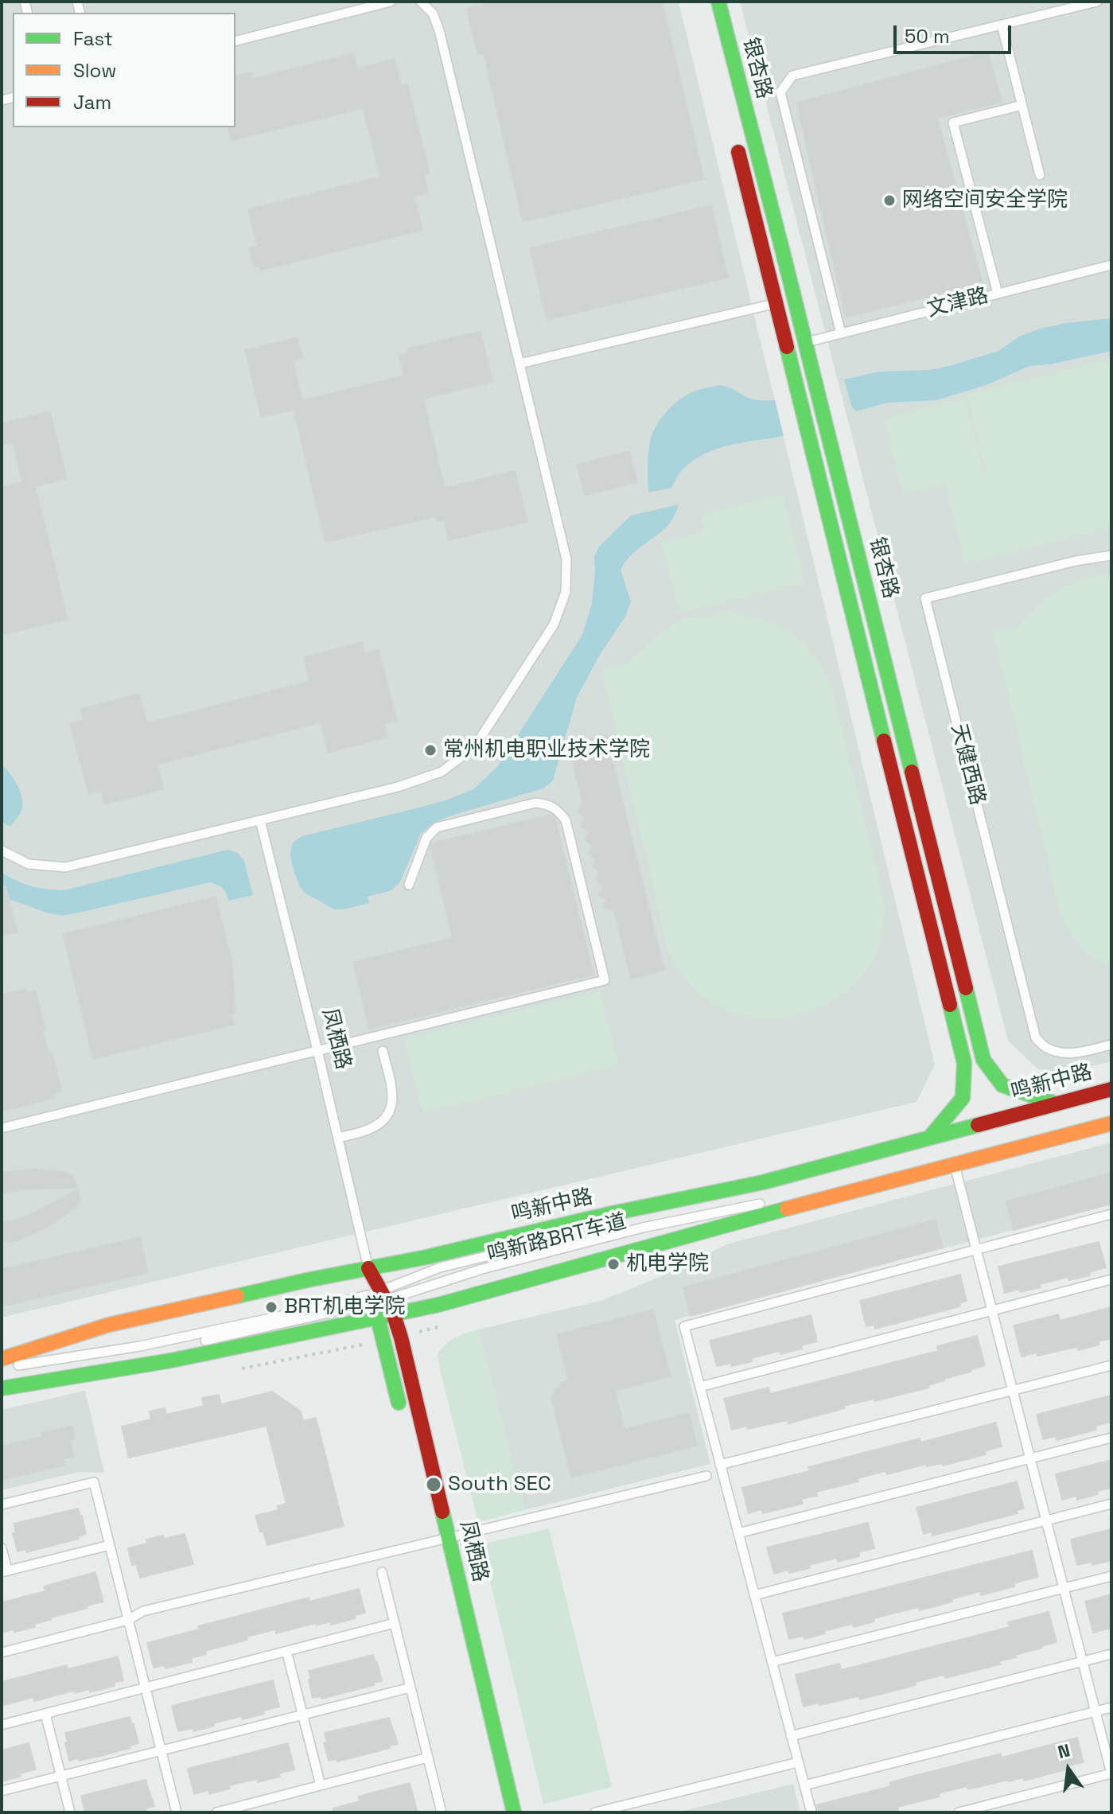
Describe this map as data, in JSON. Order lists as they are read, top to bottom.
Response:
{
  "streets": {
    "main road": ["银杏路", "凤栖路", "鸣新中路"],
    "lane": ["文津路", "天健西路", "鸣新路BRT车道"]
  },
  "crossings": [
    ["银杏路", "文津路"],
    ["银杏路", "鸣新中路"],
    ["凤栖路", "鸣新中路"],
    ["凤栖路", "鸣新路BRT车道"]
  ],
  "places": [
    "网络空间安全学院",
    "常州机电职业技术学院",
    "机电学院",
    "BRT机电学院",
    "South SEC"
  ],
  "legend": ["Fast", "Slow", "Jam"],
  "scale_bar": "50 m",
  "north": "top"
}
